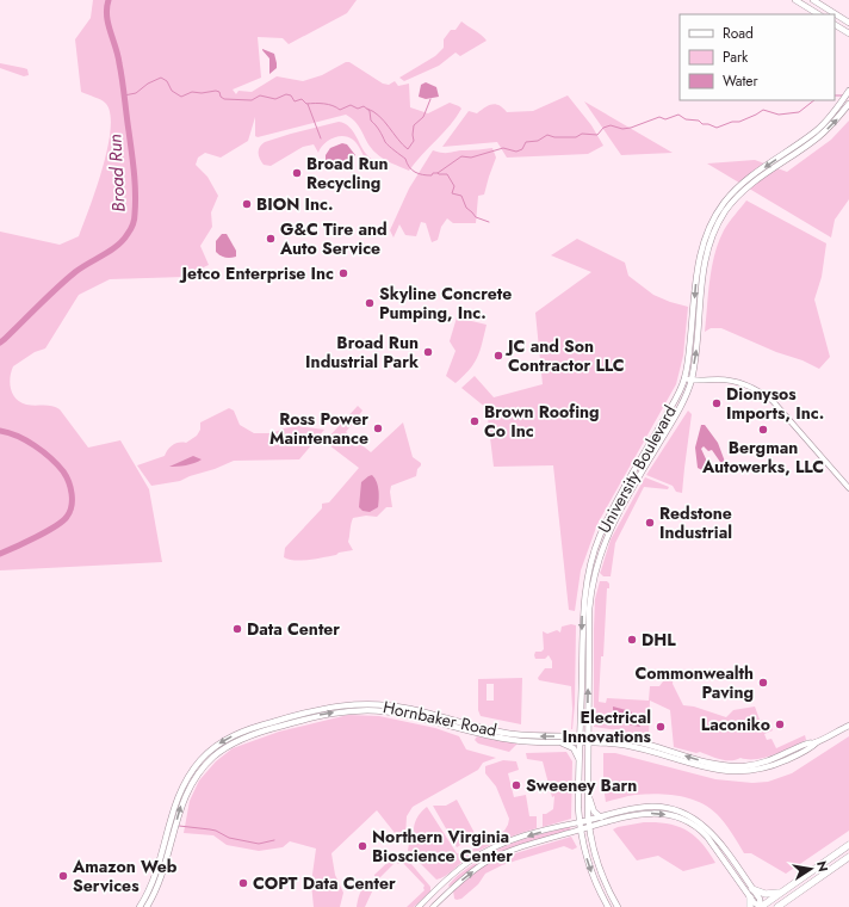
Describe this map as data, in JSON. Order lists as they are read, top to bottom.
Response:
{
  "streets": {
    "main road": ["University Boulevard", "Hornbaker Road"]
  },
  "crossings": [
    ["University Boulevard", "Hornbaker Road"]
  ],
  "water": ["Broad Run"],
  "places": [
    "Broad Run Recycling",
    "BION Inc.",
    "G&C Tire and Auto Service",
    "Jetco Enterprise Inc",
    "Skyline Concrete Pumping, Inc.",
    "Broad Run Industrial Park",
    "JC and Son Contractor LLC",
    "Dionysos Imports, Inc.",
    "Brown Roofing Co Inc",
    "Ross Power Maintenance",
    "Bergman Autowerks, LLC",
    "Redstone Industrial",
    "Data Center",
    "DHL",
    "Commonwealth Paving",
    "Laconiko",
    "Electrical Innovations",
    "Sweeney Barn",
    "Northern Virginia Bioscience Center",
    "Amazon Web Services",
    "COPT Data Center"
  ],
  "legend": ["Road", "Park", "Water"],
  "north": "right"
}
